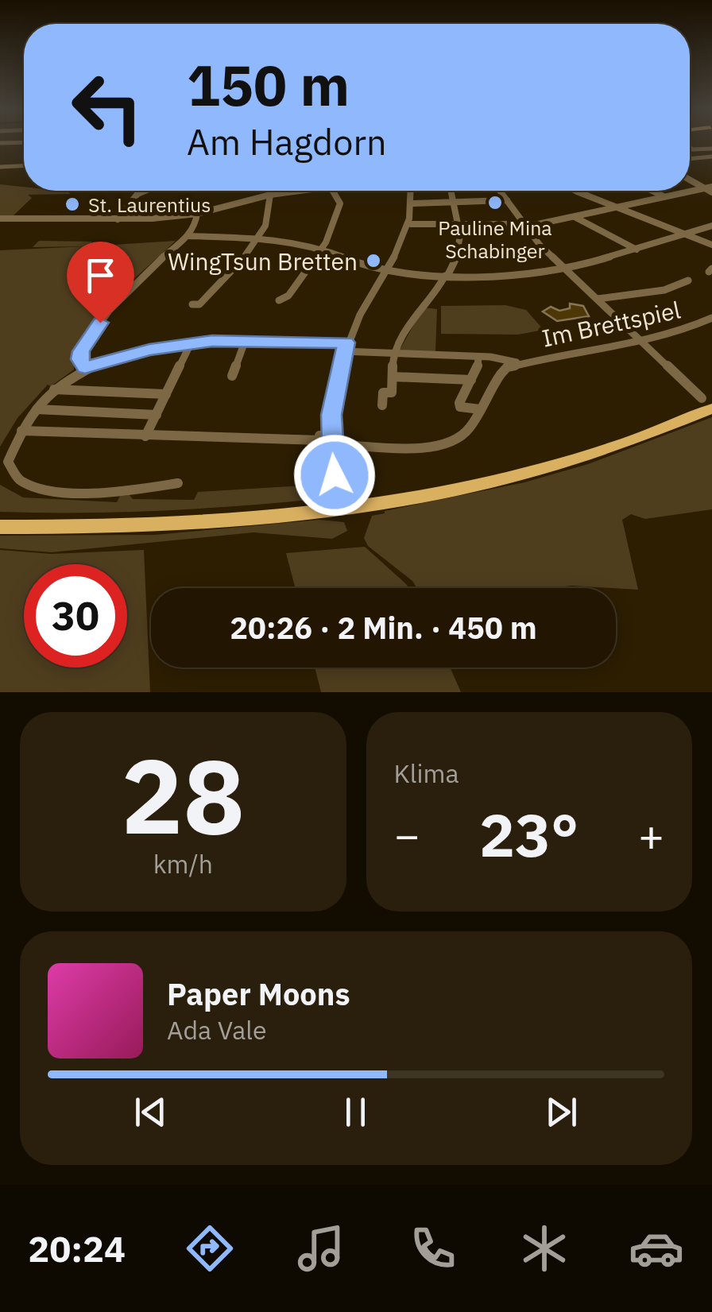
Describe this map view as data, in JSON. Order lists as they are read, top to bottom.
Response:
{
  "streets": {
    "street": ["Im Brettspiel"]
  },
  "places": ["Pauline Mina Schabinger", "St. Laurentius", "WingTsun Bretten"],
  "page": {
    "turn": ["150 m", "Am Hagdorn"],
    "limit": "30",
    "trip": "20:26 · 2 Min. · 450 m",
    "tile": [
      ["28", "km/h"],
      "Klima"
    ],
    "heat": ["−", "23°", "+"],
    "song": ["Paper Moons", "Ada Vale"],
    "tabs": "20:24"
  }
}
